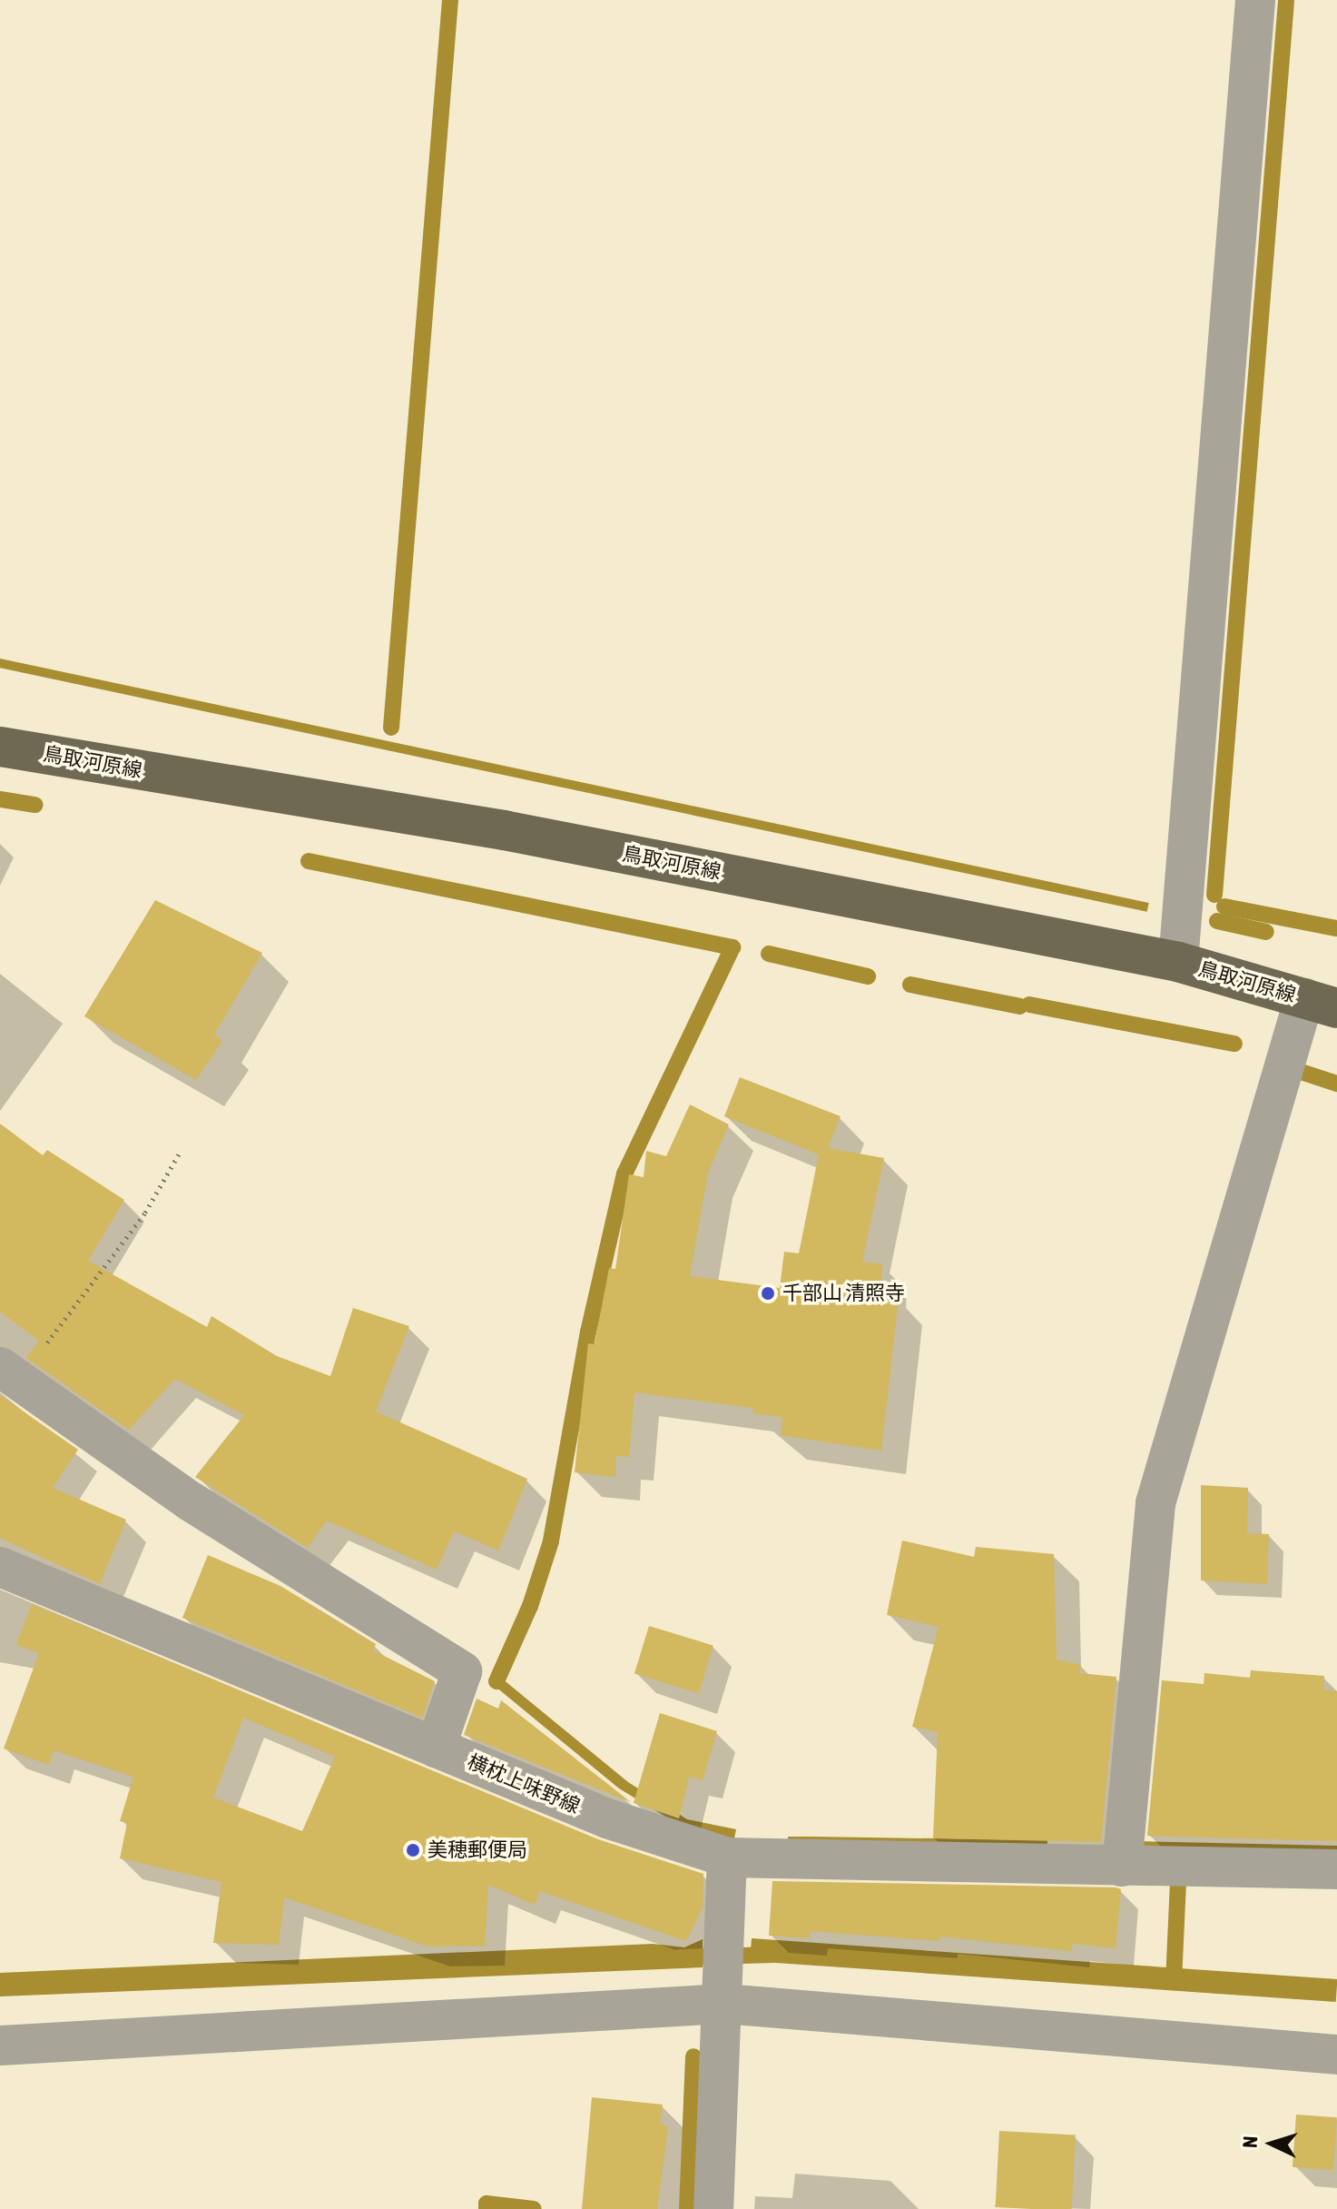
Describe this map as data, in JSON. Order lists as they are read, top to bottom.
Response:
{
  "streets": {
    "main road": ["鳥取河原線"],
    "street": ["横枕上味野線"]
  },
  "places": ["千部山 清照寺", "美穂郵便局"],
  "north": "left"
}
